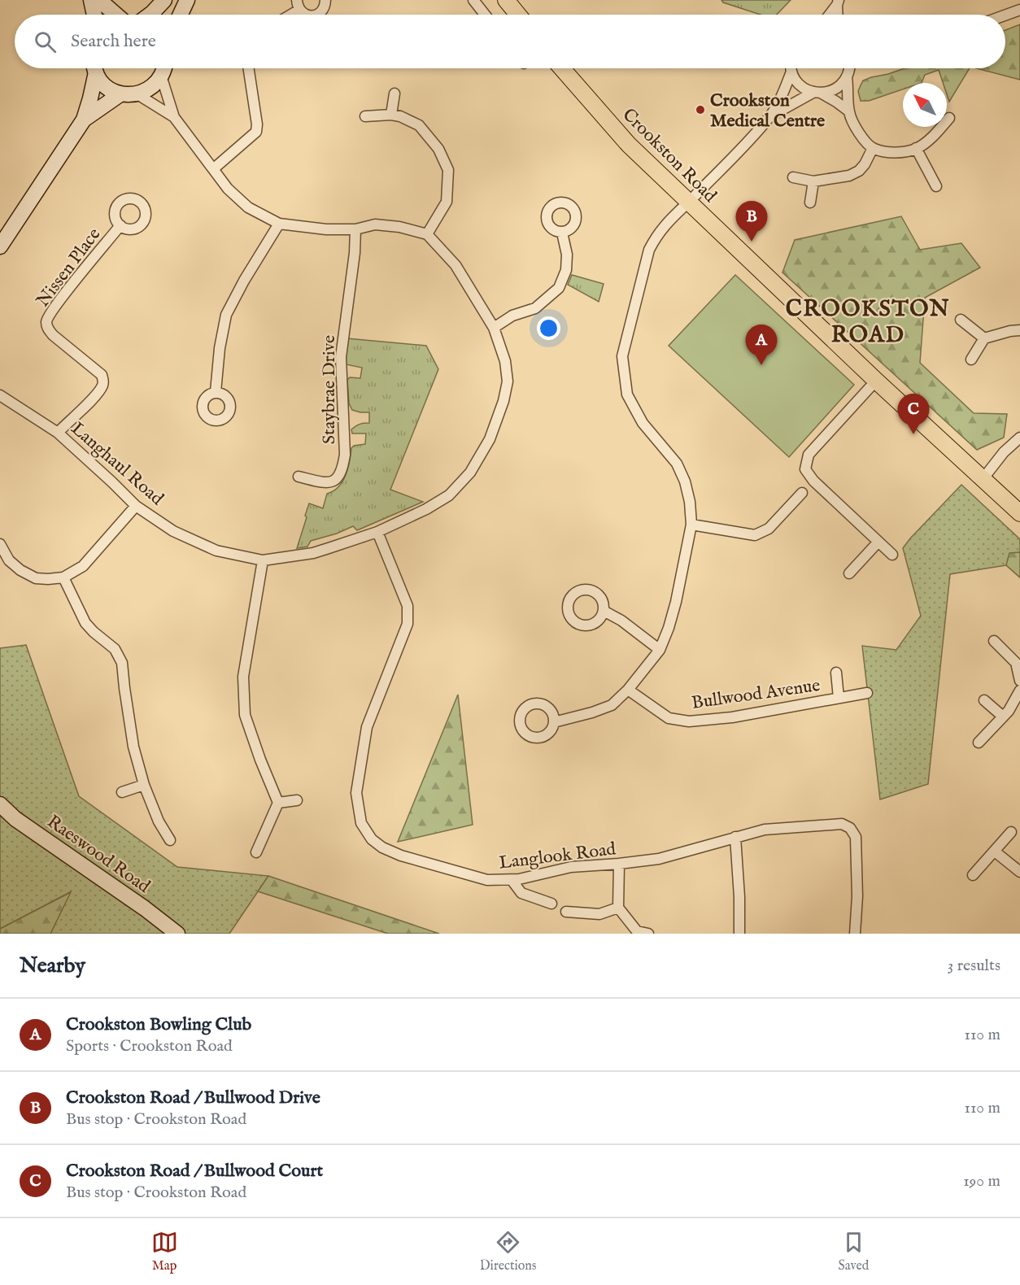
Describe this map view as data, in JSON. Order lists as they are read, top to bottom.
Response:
{
  "streets": {
    "main road": ["Crookston Road"],
    "street": [
      "Nissen Place",
      "Staybrae Drive",
      "Langhaul Road",
      "Bullwood Avenue",
      "Raeswood Road",
      "Langlook Road"
    ]
  },
  "crossings": [
    ["Nissen Place", "Langhaul Road"],
    ["Langhaul Road", "Langlook Road"]
  ],
  "districts": ["CROOKSTON ROAD"],
  "places": ["Crookston Medical Centre"],
  "north": "top left",
  "page": {
    "search": "Search here",
    "pins": ["B", "A", "C"],
    "heading": ["Nearby", "3 results"],
    "list": [
      {
        "mark": "A",
        "name": "Crookston Bowling Club",
        "note": "Sports · Crookston Road",
        "value": "110 m"
      },
      {
        "mark": "B",
        "name": "Crookston Road / Bullwood Drive",
        "note": "Bus stop · Crookston Road",
        "value": "110 m"
      },
      {
        "mark": "C",
        "name": "Crookston Road / Bullwood Court",
        "note": "Bus stop · Crookston Road",
        "value": "190 m"
      }
    ],
    "nav": ["Map", "Directions", "Saved"]
  }
}
